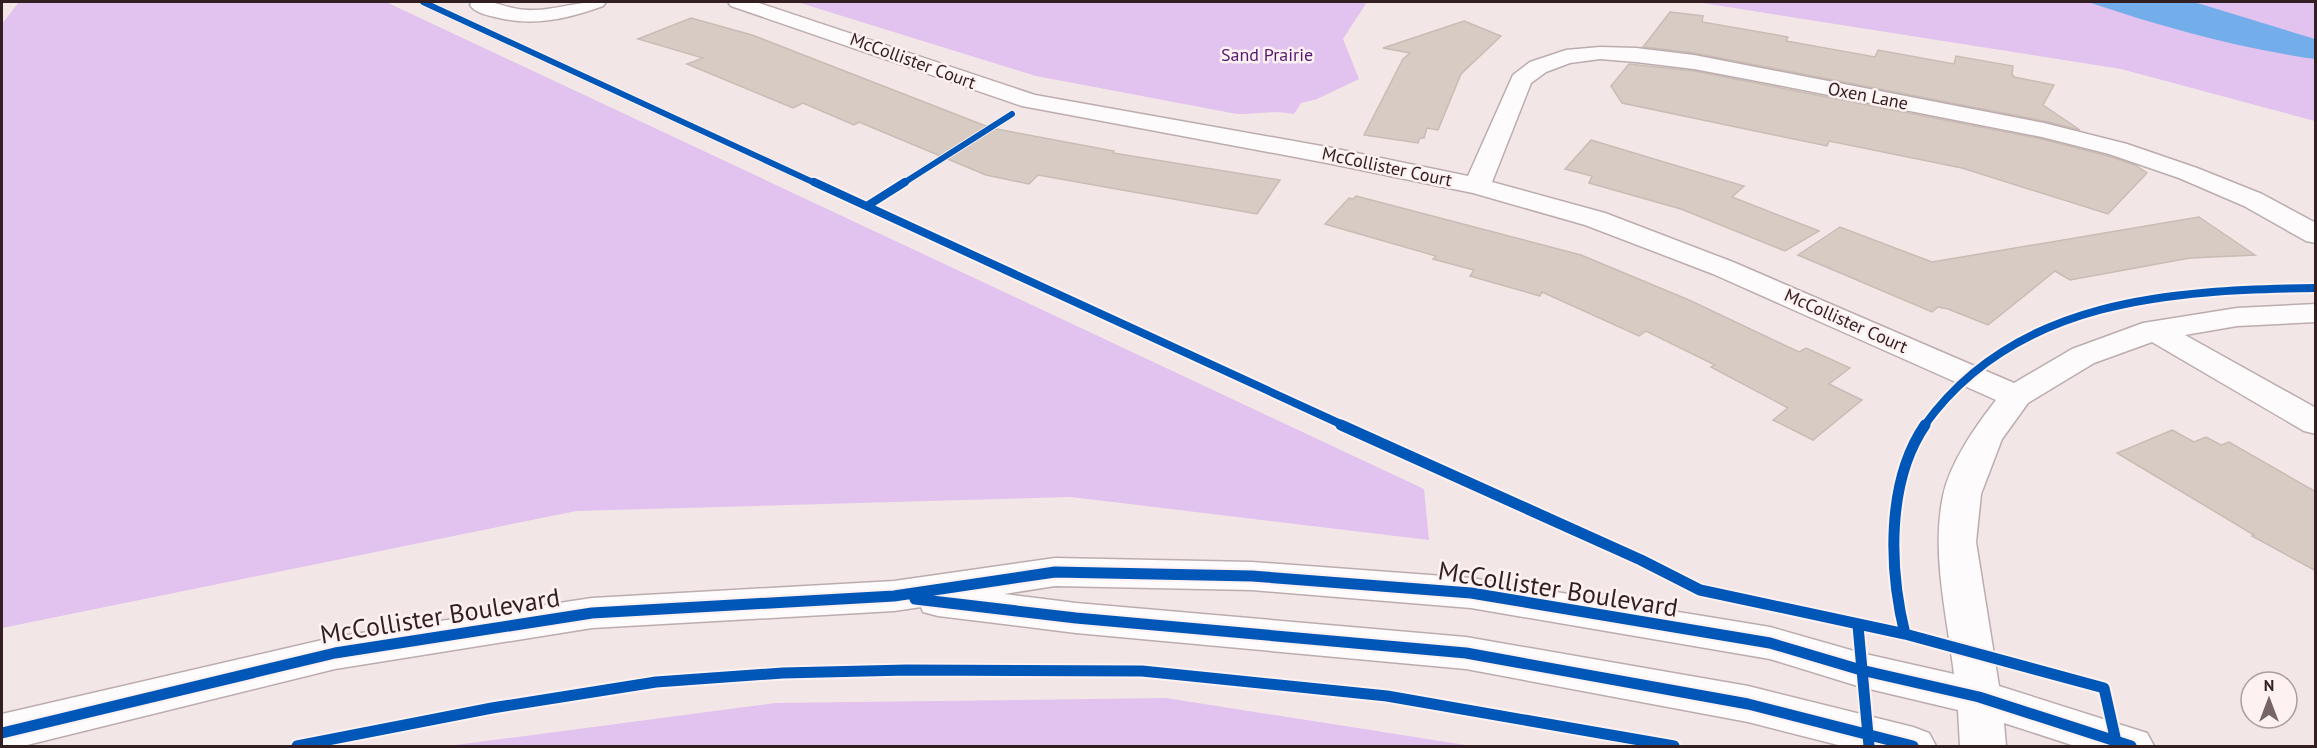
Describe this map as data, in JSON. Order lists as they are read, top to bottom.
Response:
{
  "streets": {
    "street": ["McCollister Court", "Oxen Lane", "McCollister Boulevard"]
  },
  "crossings": [
    ["McCollister Court", "Oxen Lane"]
  ],
  "parks": ["Sand Prairie"],
  "north": "top"
}
